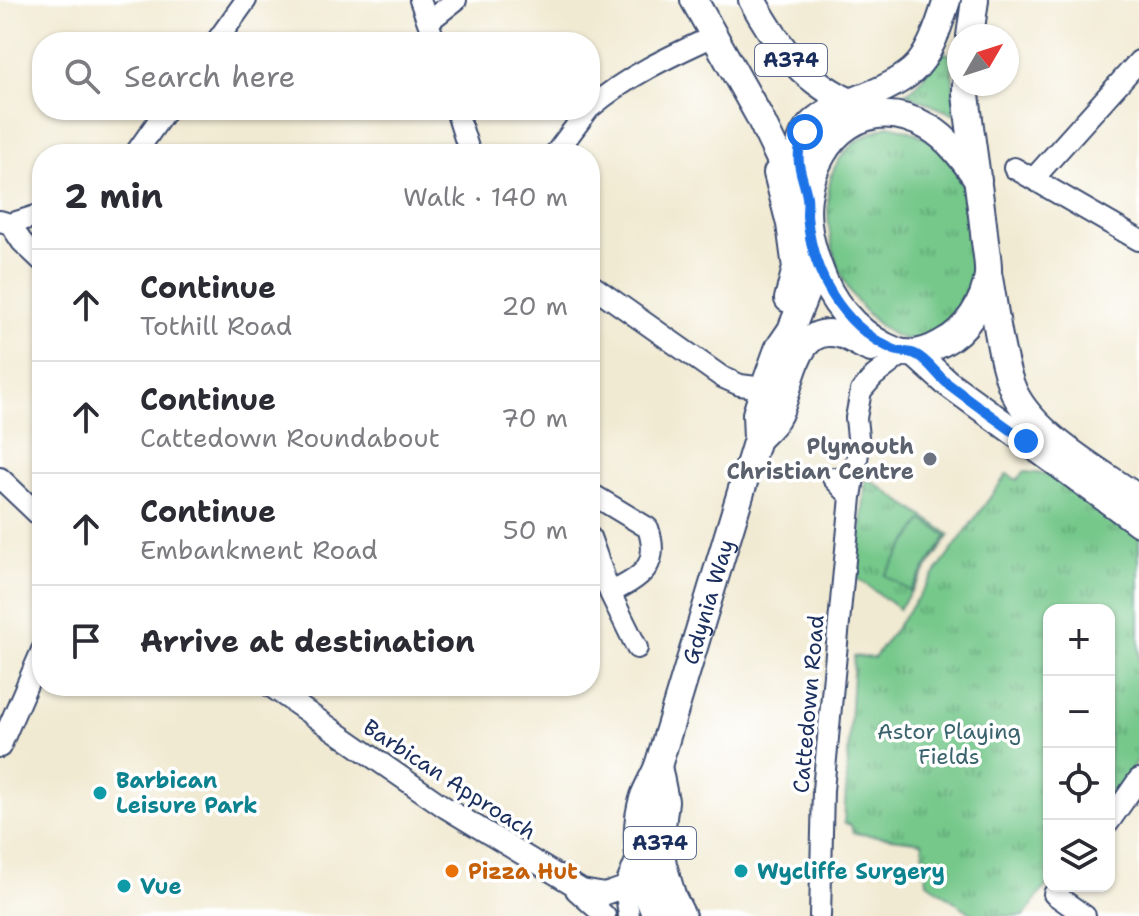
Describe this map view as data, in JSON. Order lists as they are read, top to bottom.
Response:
{
  "streets": {
    "main road": ["A374", "Gdynia Way"],
    "street": ["Cattedown Road", "Barbican Approach"]
  },
  "crossings": [
    ["A374", "Gdynia Way"],
    ["A374", "Cattedown Road"],
    ["Gdynia Way", "Cattedown Road"]
  ],
  "parks": ["Astor Playing Fields"],
  "places": [
    "Plymouth Christian Centre",
    "Barbican Leisure Park",
    "Pizza Hut",
    "Wycliffe Surgery",
    "Vue"
  ],
  "north": "top right",
  "page": {
    "search": "Search here",
    "heading": ["2 min", "Walk · 140 m"],
    "list": [
      ["Continue", "Tothill Road", "20 m"],
      ["Continue", "Cattedown Roundabout", "70 m"],
      ["Continue", "Embankment Road", "50 m"],
      "Arrive at destination"
    ],
    "map_buttons": ["+", "−"]
  }
}
